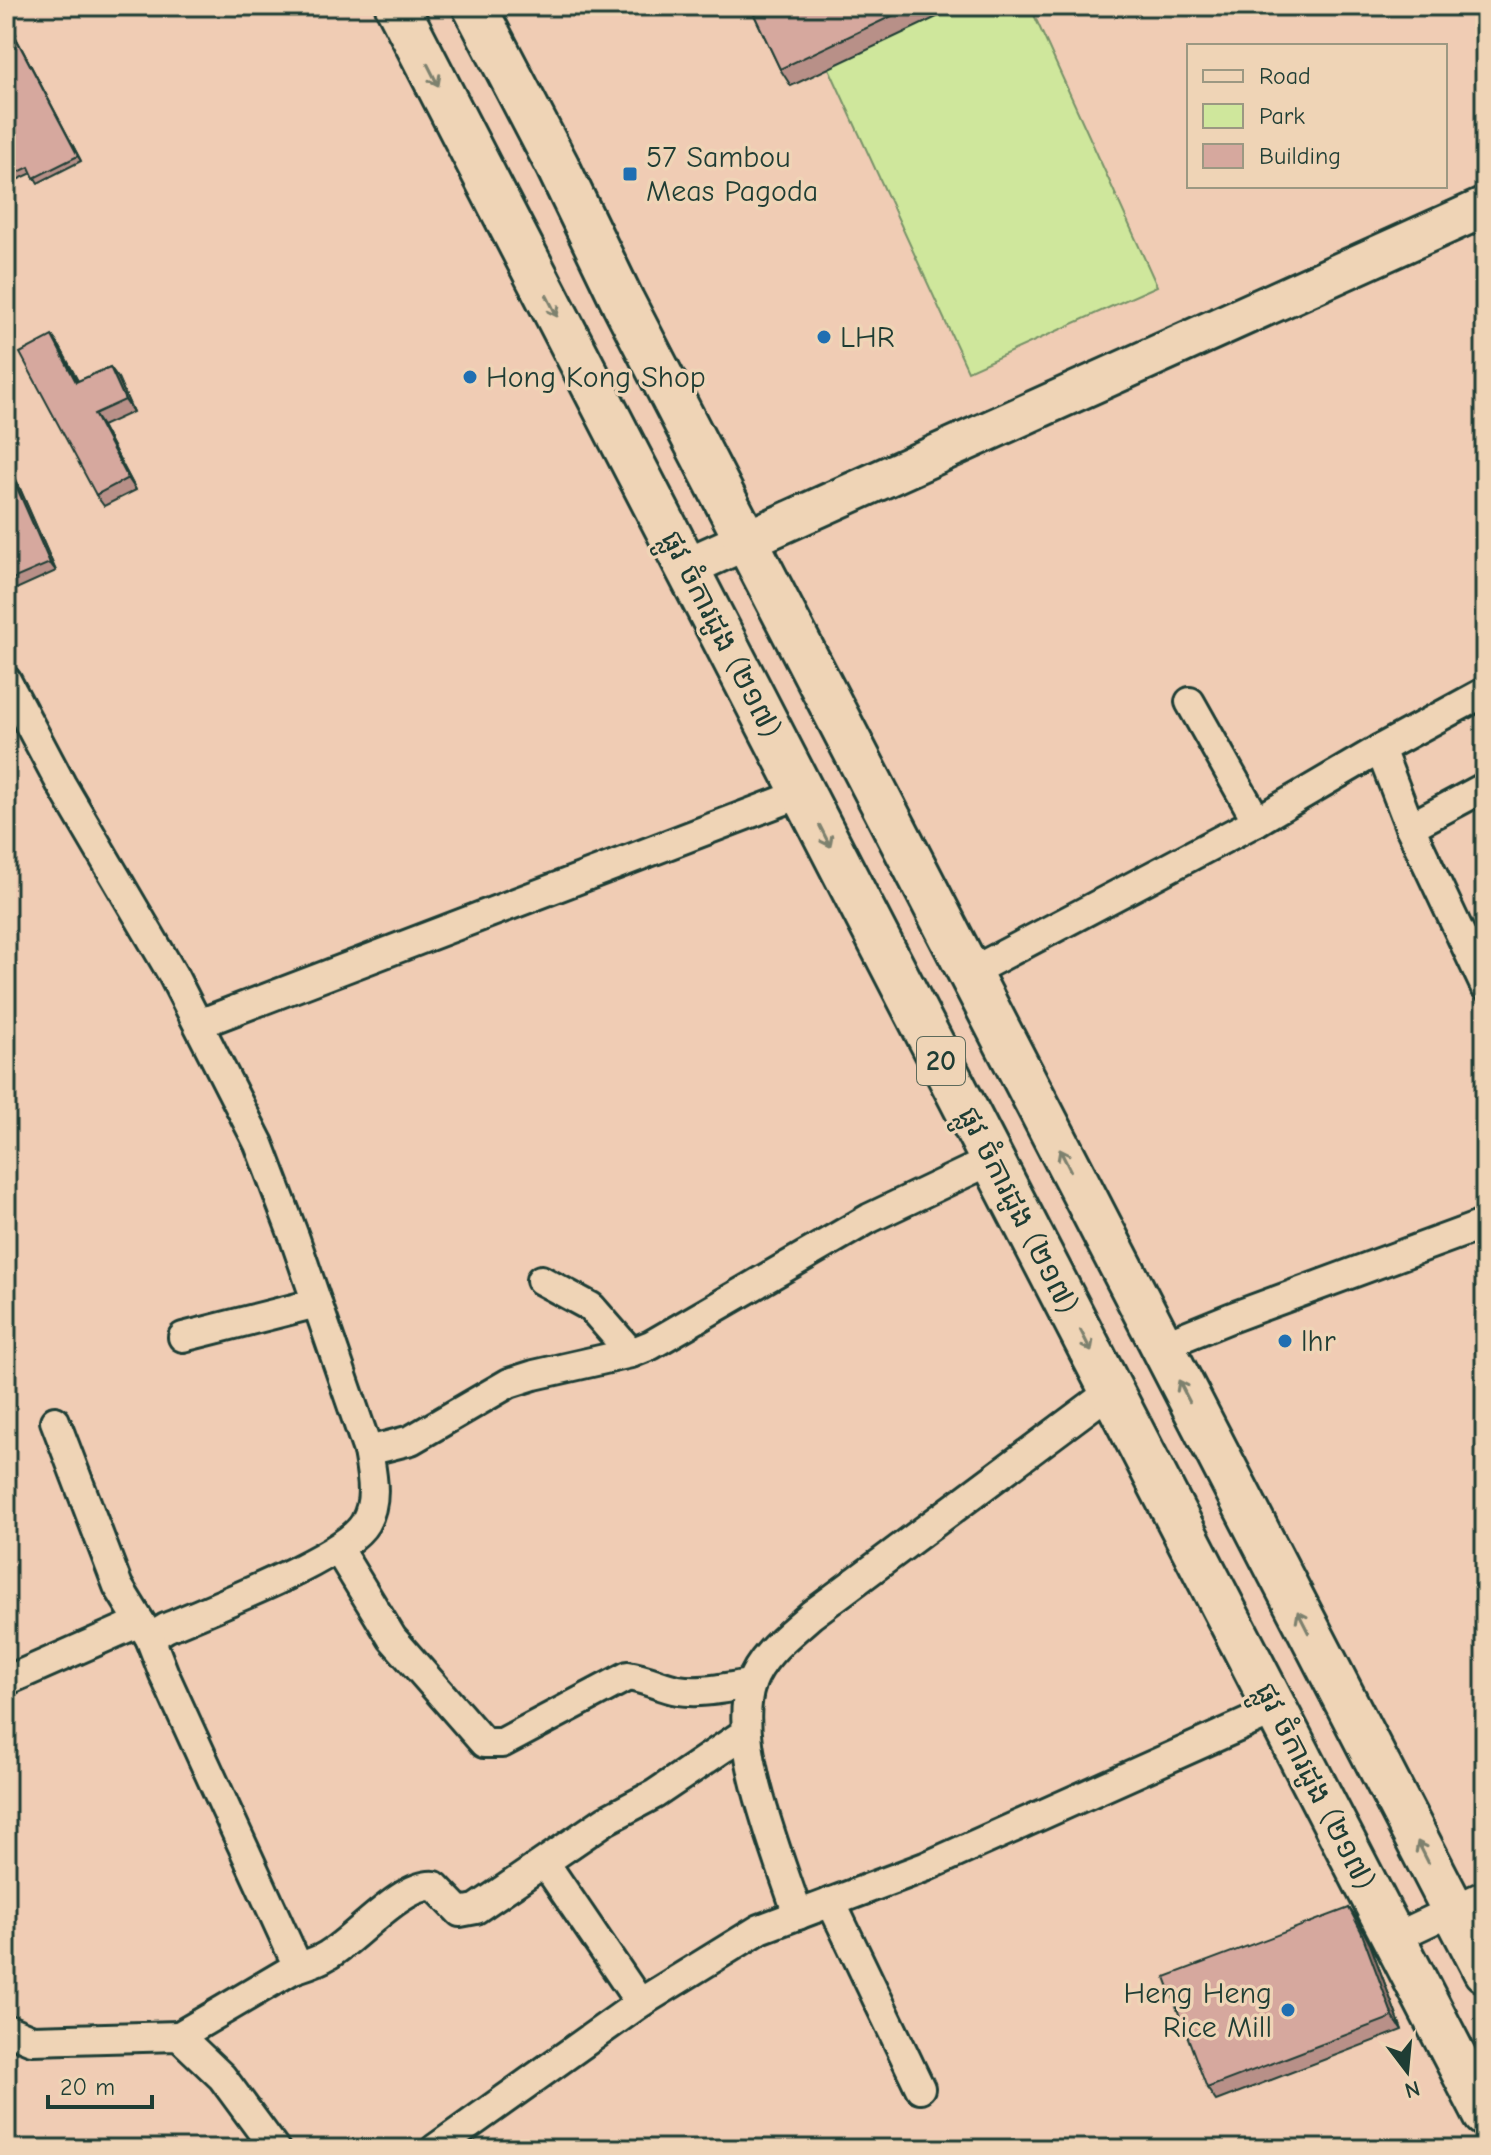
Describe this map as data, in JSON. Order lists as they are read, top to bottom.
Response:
{
  "streets": {
    "main road": ["ផ្លូវ ចំការដូង (២១៧)", "20"]
  },
  "places": {
    "transit": ["57 Sambou Meas Pagoda"],
    "other": [
      "LHR",
      "Hong Kong Shop",
      "lhr",
      "Heng Heng Rice Mill"
    ]
  },
  "legend": ["Road", "Park", "Building"],
  "scale_bar": "20 m",
  "north": "bottom"
}
